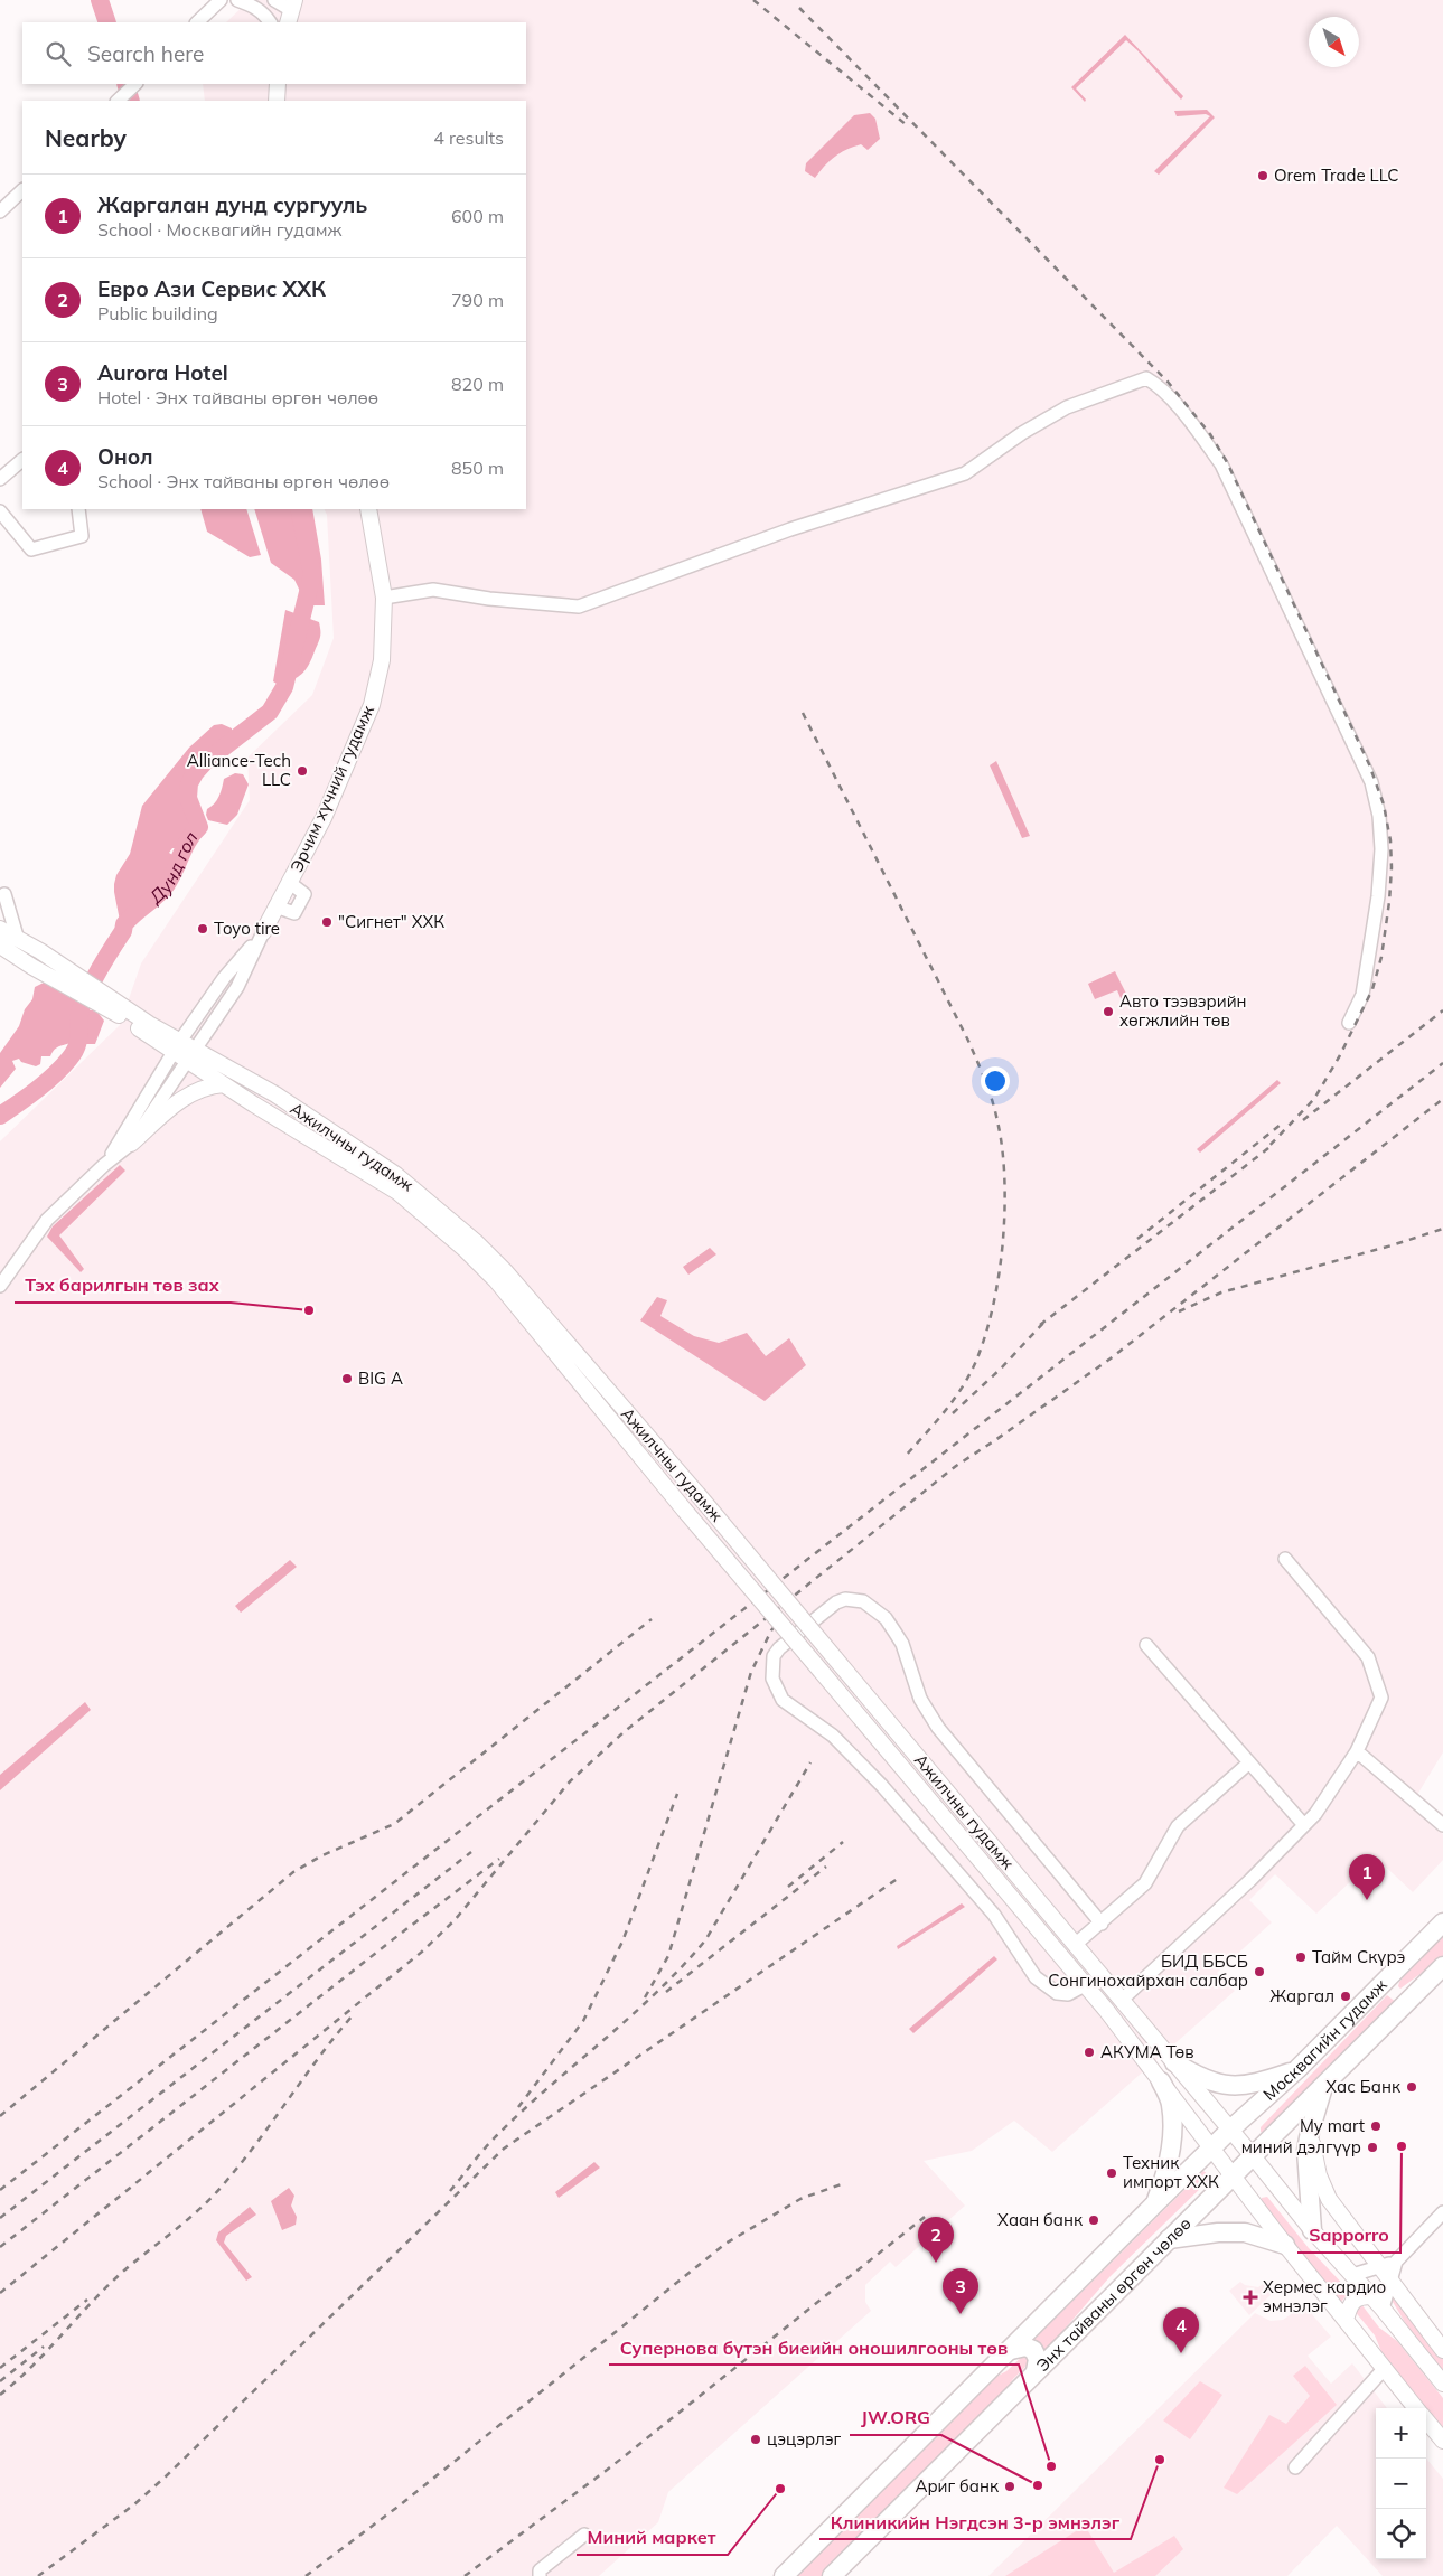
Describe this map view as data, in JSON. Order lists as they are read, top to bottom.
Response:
{
  "streets": {
    "highway": ["Москвагийн гудамж", "Энх тайваны өргөн чөлөө"],
    "main road": ["Эрчим хүчний гудамж", "Ажилчны гудамж"]
  },
  "crossings": [
    ["Эрчим хүчний гудамж", "Ажилчны гудамж"],
    ["Ажилчны гудамж", "Москвагийн гудамж"],
    ["Ажилчны гудамж", "Энх тайваны өргөн чөлөө"],
    ["Москвагийн гудамж", "Энх тайваны өргөн чөлөө"]
  ],
  "water": ["Дунд гол"],
  "places": {
    "other": [
      "Orem Trade LLC",
      "Alliance-Tech LLC",
      "\"Сигнет\" ХХК",
      "Toyo tire",
      "Авто тээвэрийн хөгжлийн төв",
      "Тэх барилгын төв зах",
      "BIG A",
      "Тайм Скүрэ",
      "БИД ББСБ Сонгинохайрхан салбар",
      "Жаргал",
      "АКУМА Төв",
      "Хас Банк",
      "My mart",
      "Sapporro",
      "миний дэлгүүр",
      "Техник импорт ХХК",
      "Хаан банк",
      "цэцэрлэг",
      "Клиникийн Нэгдсэн 3-р эмнэлэг",
      "Супернова бүтэн биеийн оношилгооны төв",
      "JW.ORG",
      "Ариг банк",
      "Миний маркет"
    ],
    "health": ["Хермес кардио эмнэлэг"]
  },
  "north": "bottom right",
  "page": {
    "search": "Search here",
    "heading": ["Nearby", "4 results"],
    "list": [
      {
        "mark": "1",
        "name": "Жаргалан дунд сургууль",
        "note": "School · Москвагийн гудамж",
        "value": "600 m"
      },
      {
        "mark": "2",
        "name": "Евро Ази Сервис ХХК",
        "note": "Public building",
        "value": "790 m"
      },
      {
        "mark": "3",
        "name": "Aurora Hotel",
        "note": "Hotel · Энх тайваны өргөн чөлөө",
        "value": "820 m"
      },
      {
        "mark": "4",
        "name": "Онол",
        "note": "School · Энх тайваны өргөн чөлөө",
        "value": "850 m"
      }
    ],
    "pins": [
      "1",
      "2",
      "3",
      "4"
    ],
    "map_buttons": ["+", "−"]
  }
}
